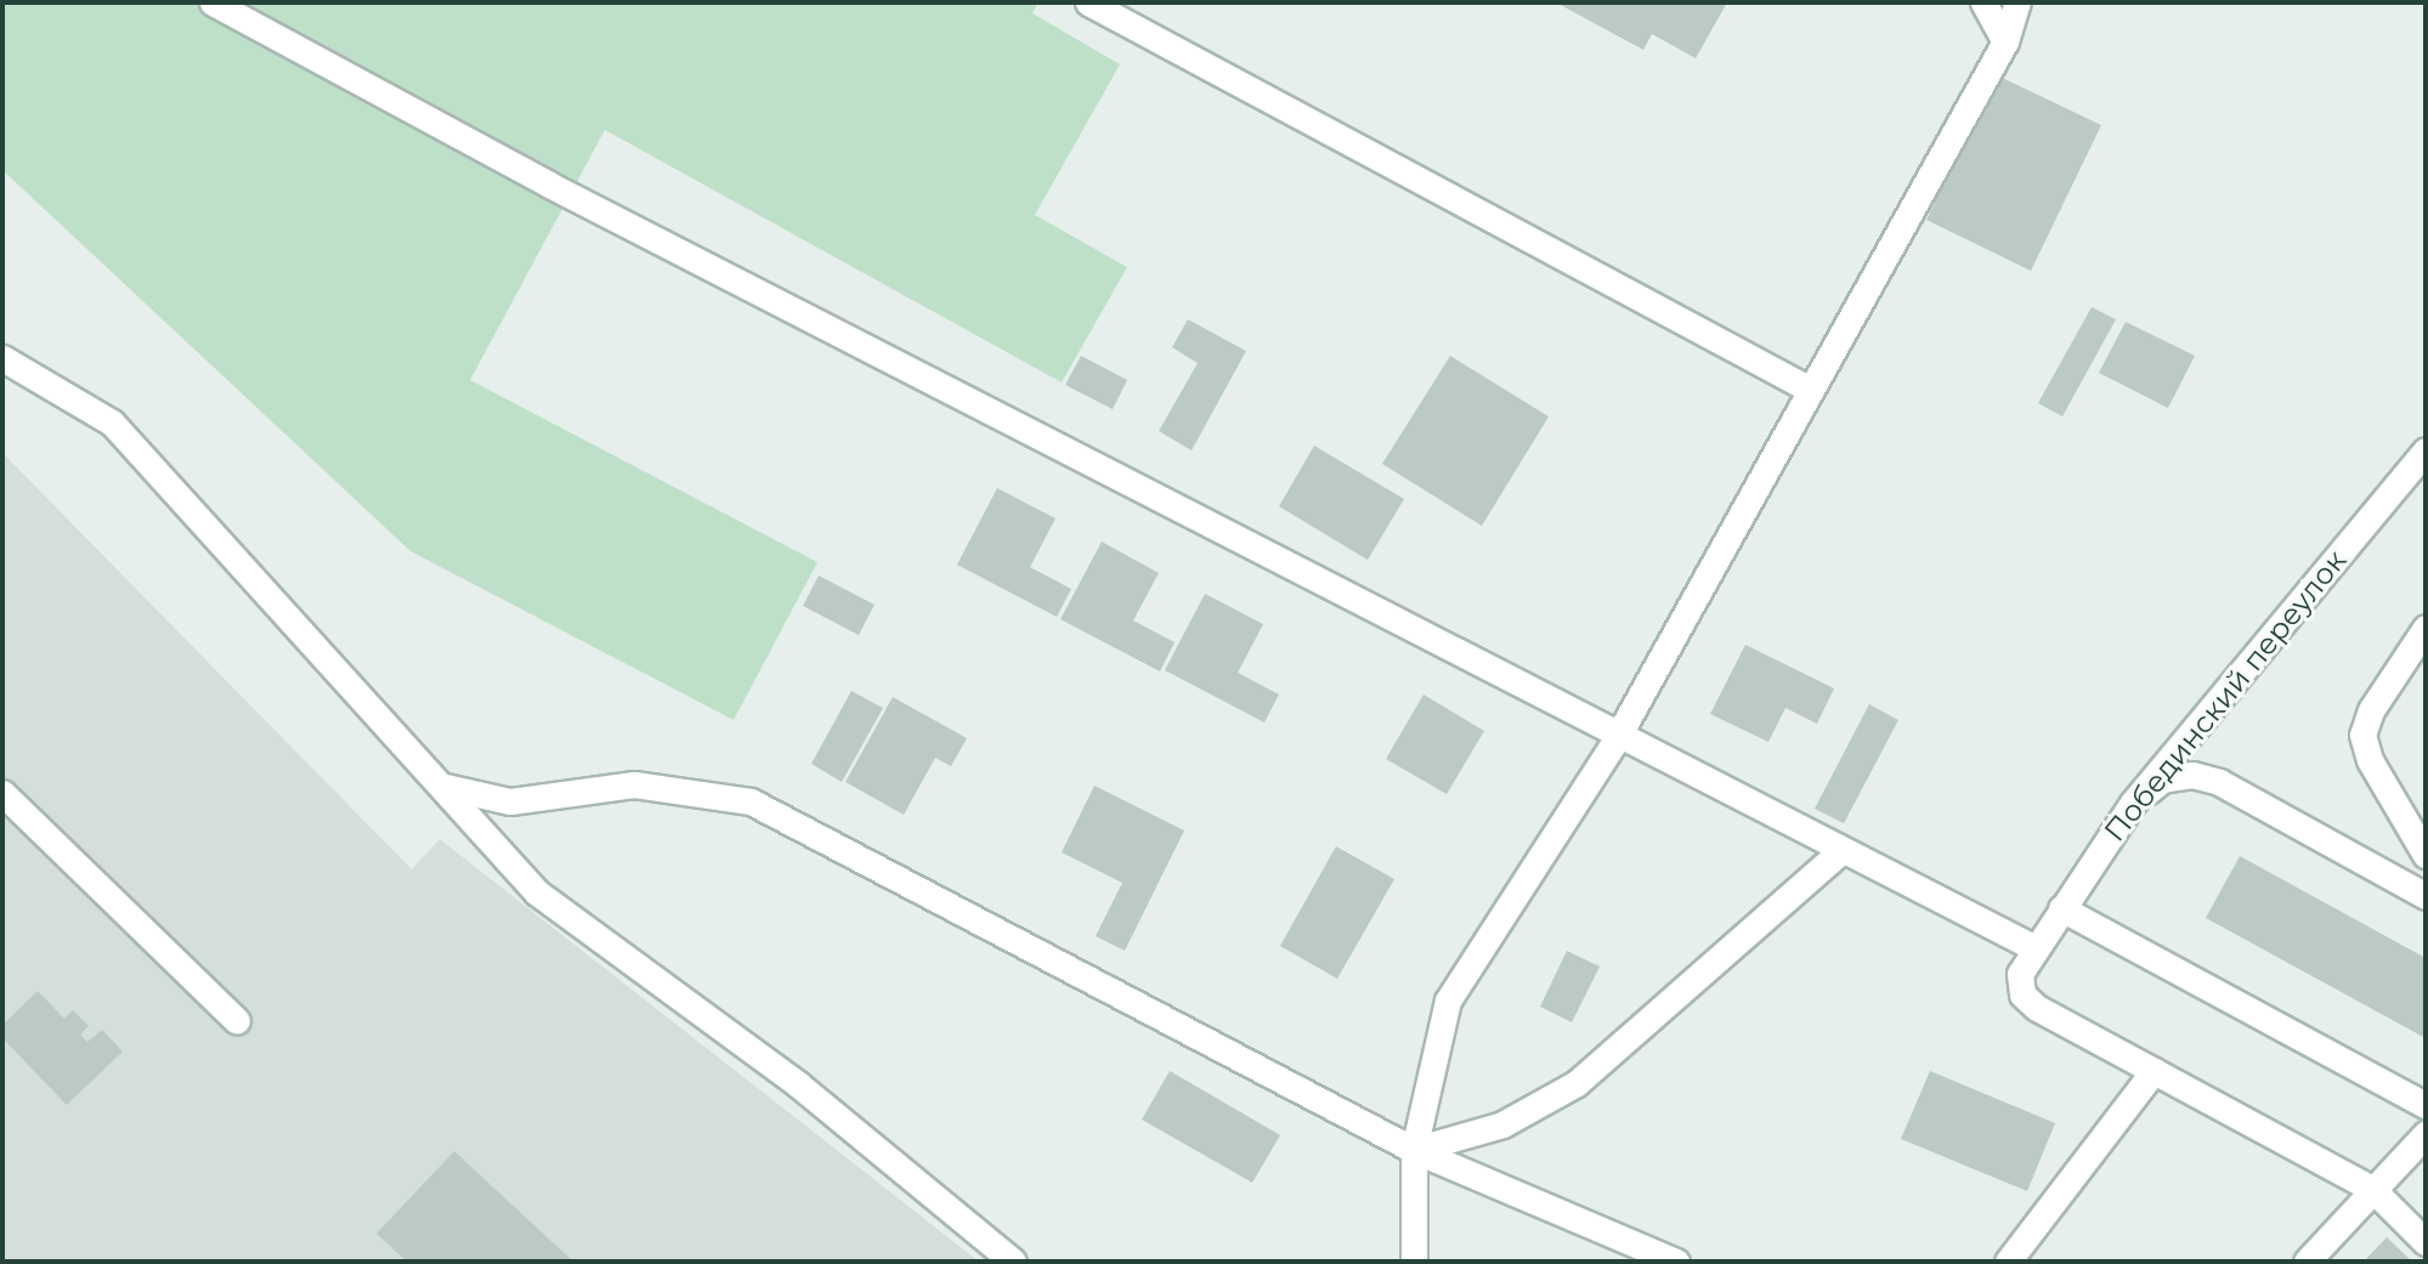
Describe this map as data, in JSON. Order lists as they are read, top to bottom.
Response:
{
  "streets": {
    "street": ["Побединский переулок"]
  }
}
